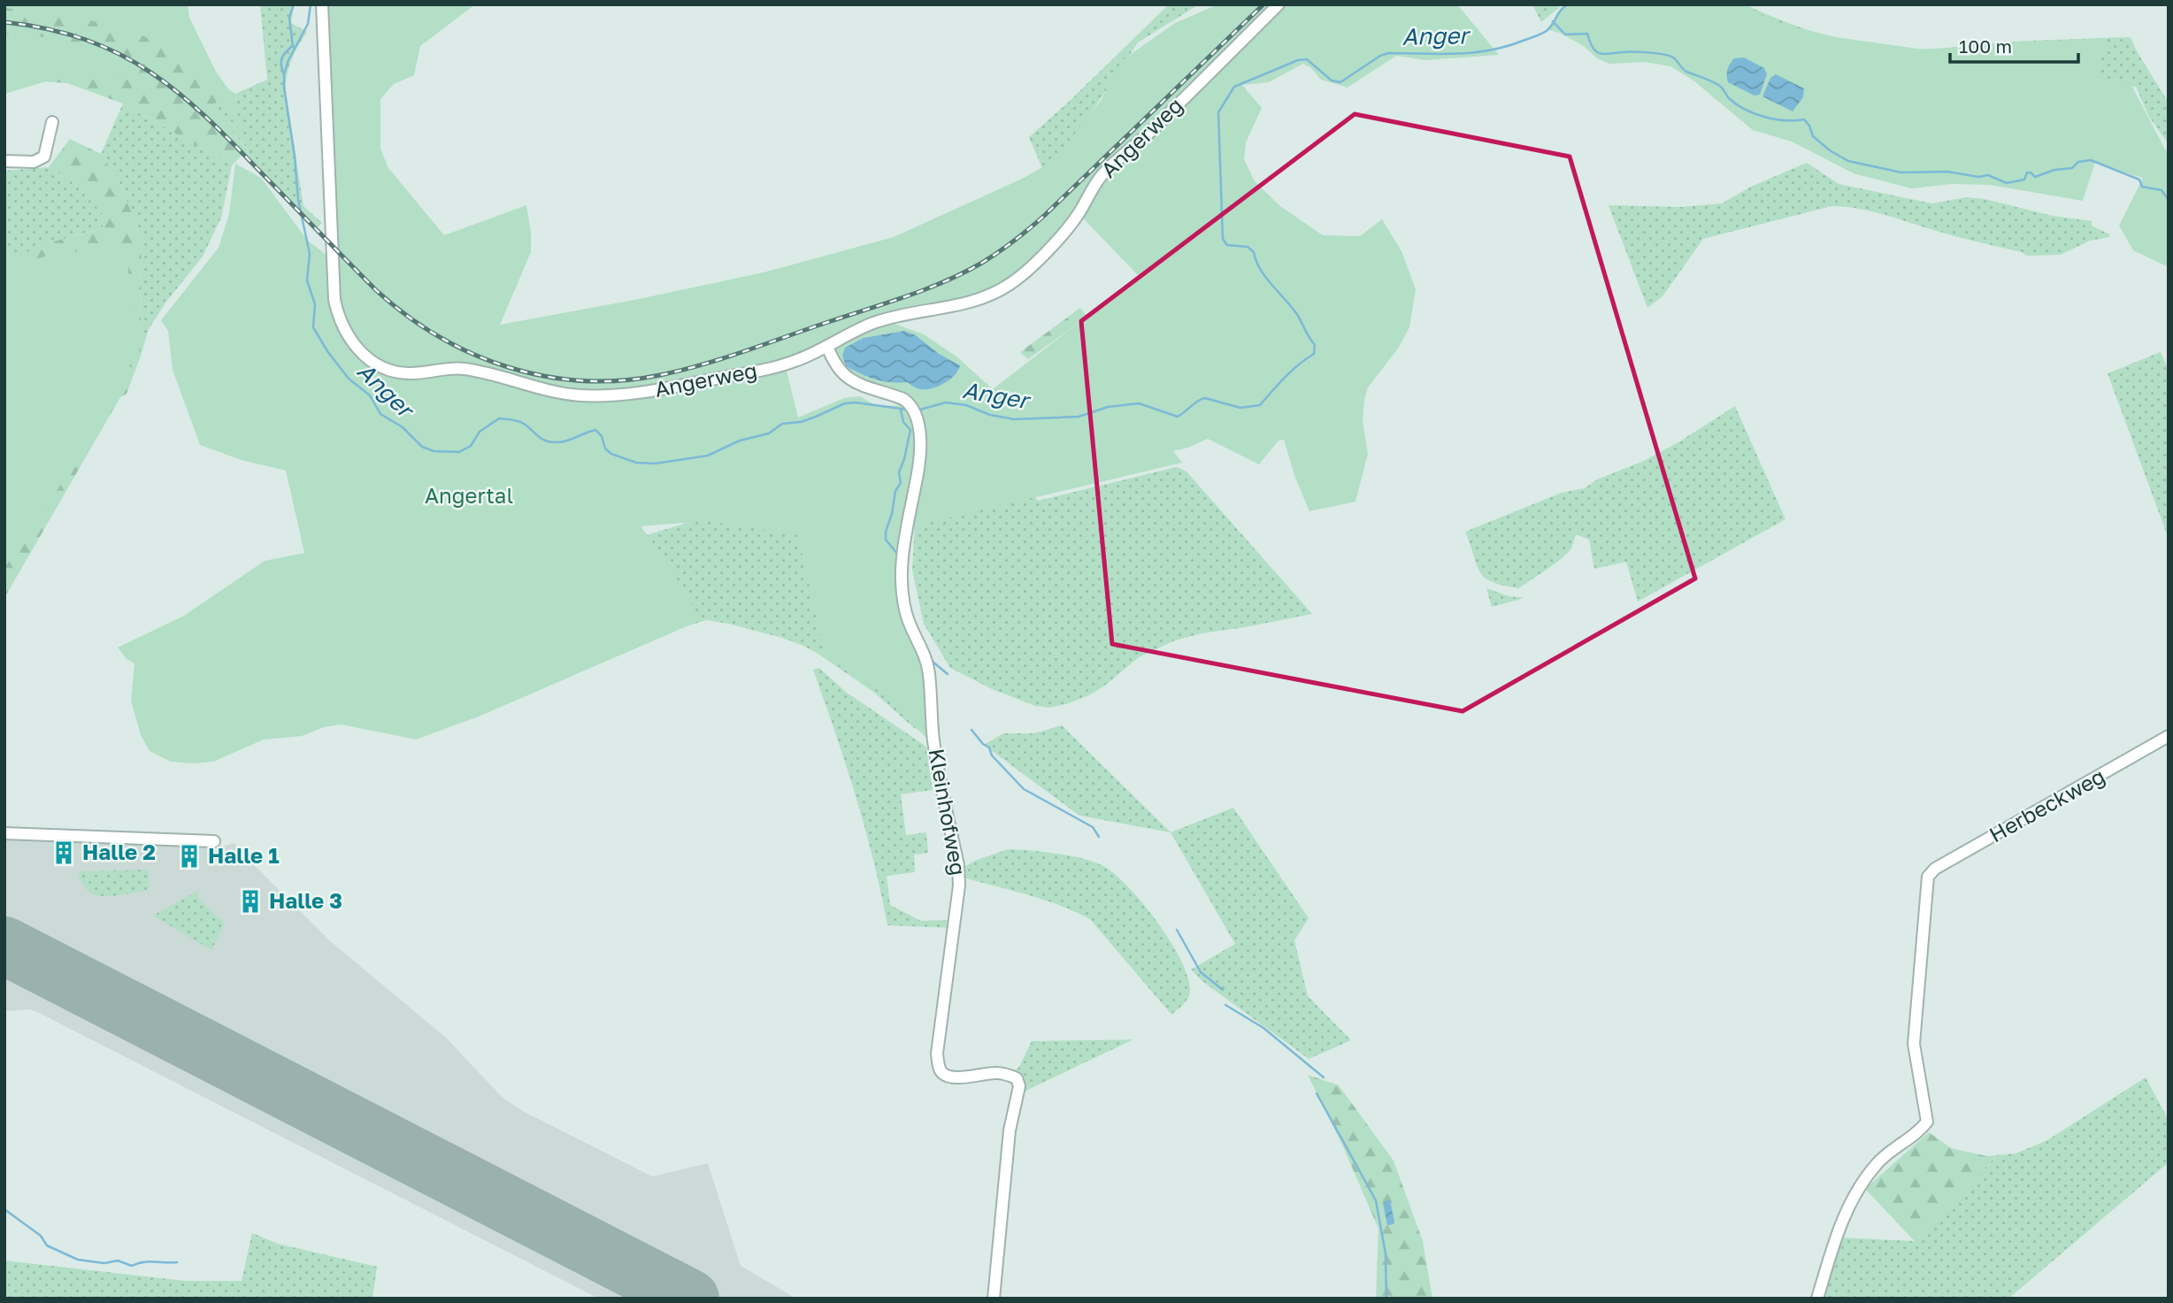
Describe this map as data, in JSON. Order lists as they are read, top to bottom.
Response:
{
  "streets": {
    "street": ["Angerweg", "Herbeckweg", "Kleinhofweg"]
  },
  "crossings": [
    ["Angerweg", "Kleinhofweg"]
  ],
  "water": ["Anger"],
  "parks": ["Angertal"],
  "places": {
    "building": ["Halle 2", "Halle 1", "Halle 3"]
  },
  "scale_bar": "100 m"
}
